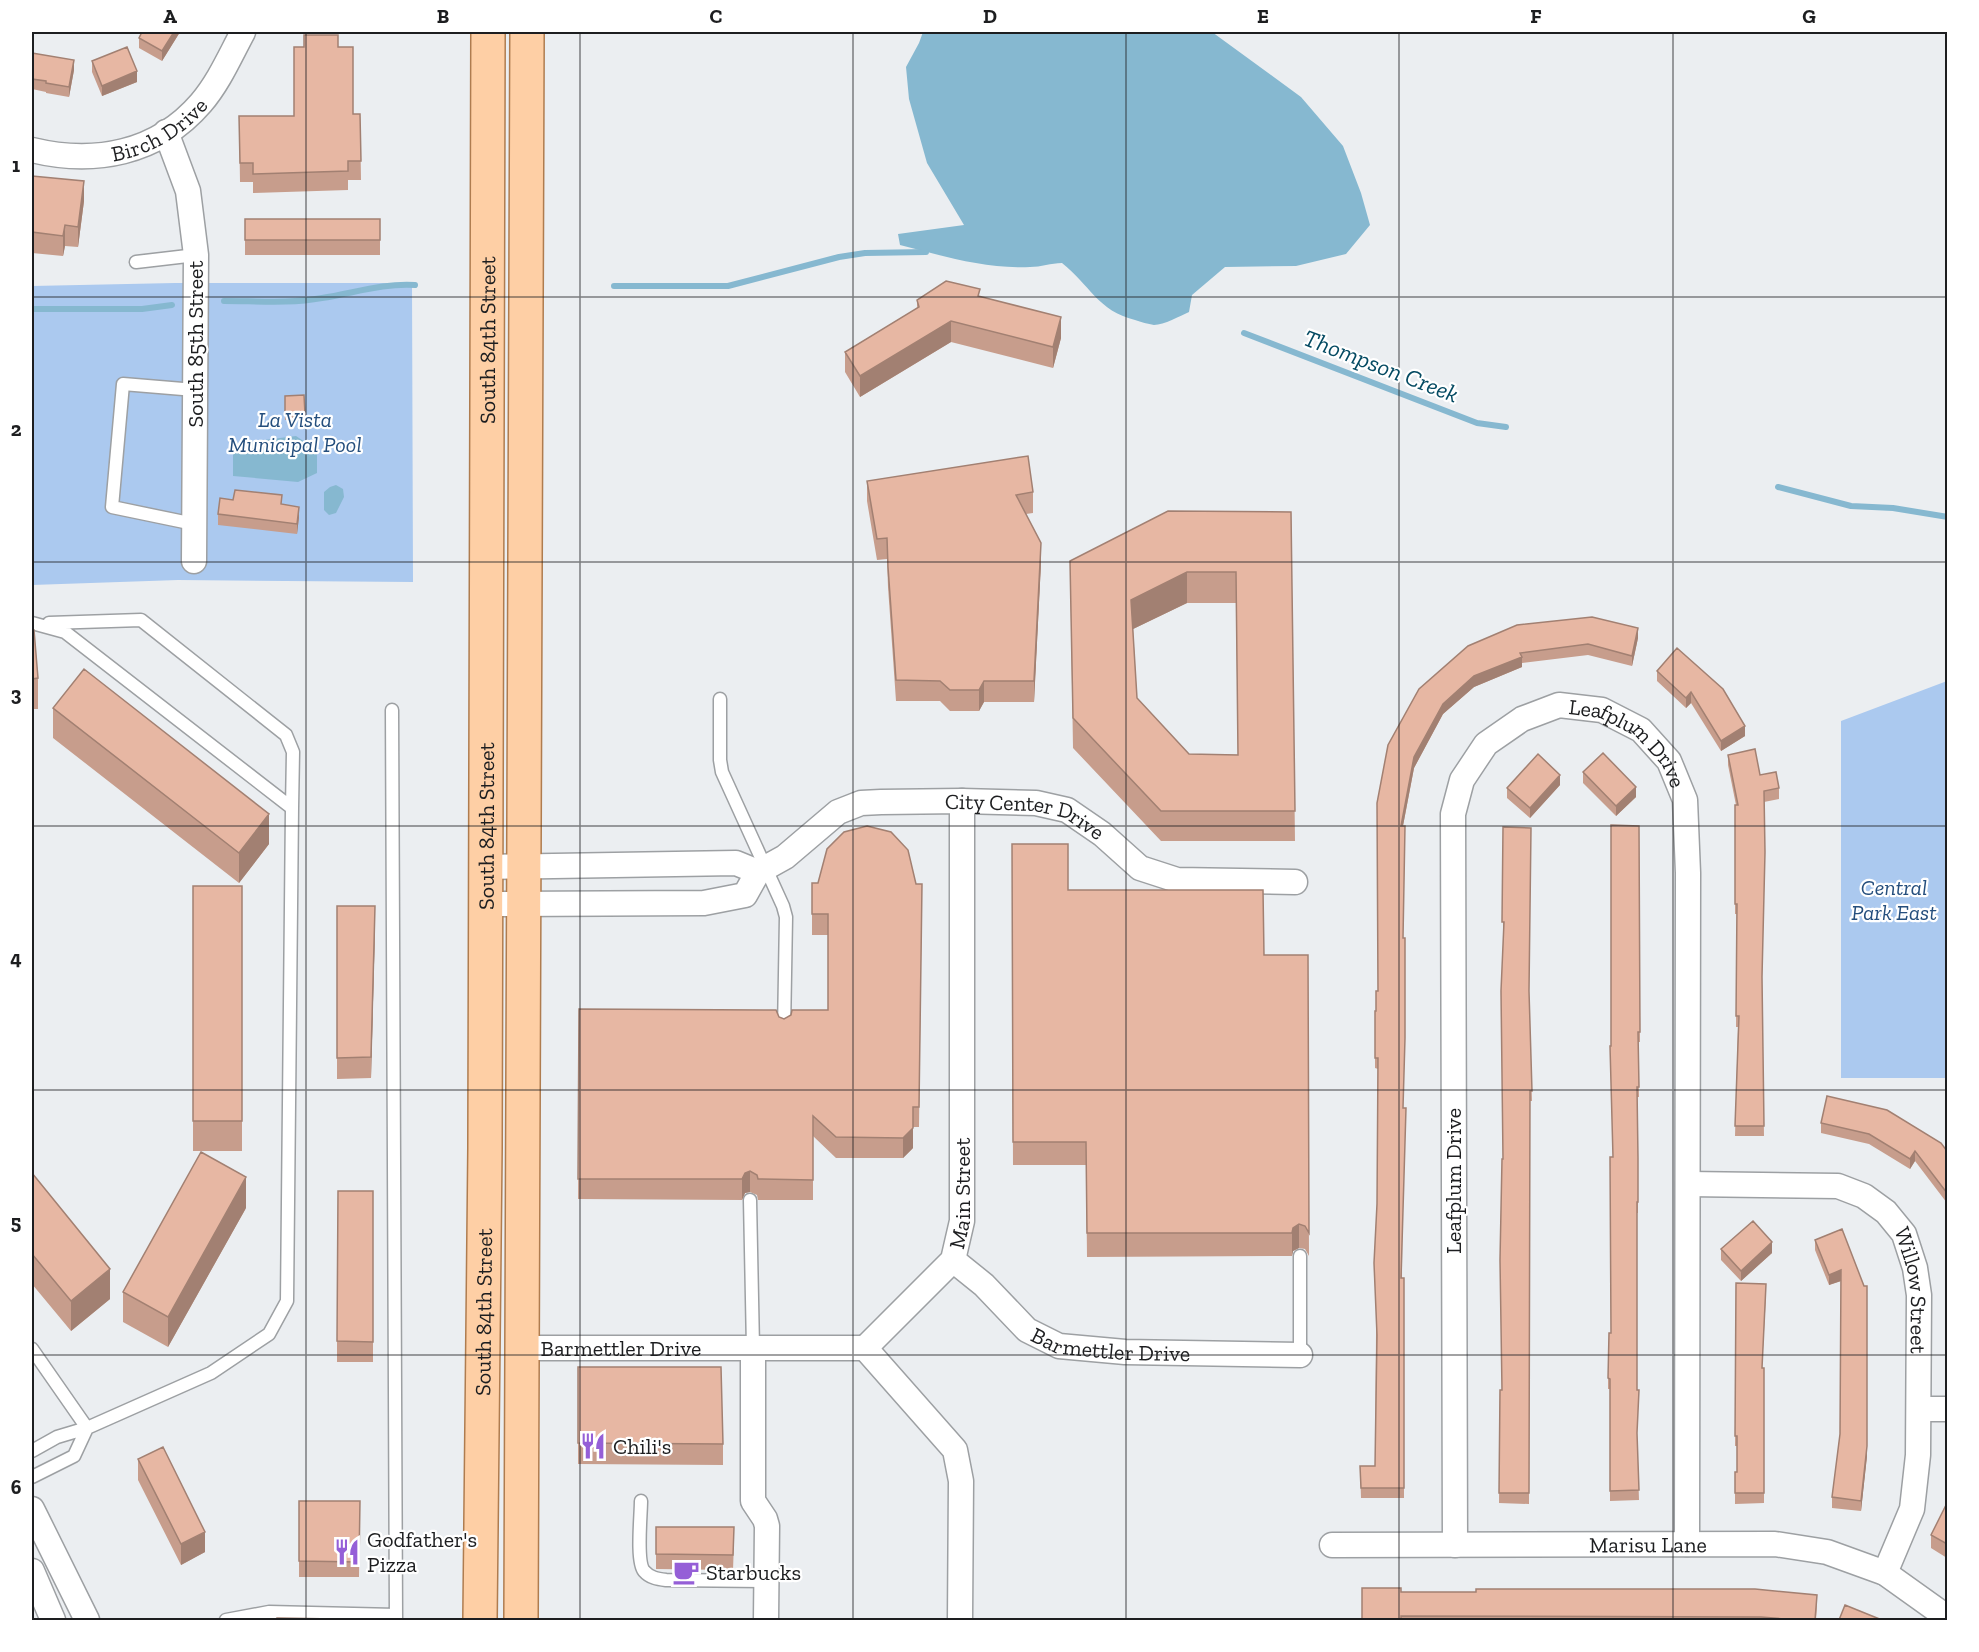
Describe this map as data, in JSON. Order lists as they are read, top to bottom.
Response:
{
  "streets": {
    "main road": ["South 84th Street"],
    "street": [
      "Birch Drive",
      "South 85th Street",
      "Leafplum Drive",
      "City Center Drive",
      "Main Street",
      "Willow Street",
      "Barmettler Drive",
      "Marisu Lane"
    ]
  },
  "crossings": [
    ["Birch Drive", "South 85th Street"],
    ["South 84th Street", "City Center Drive"],
    ["South 84th Street", "Barmettler Drive"],
    ["Leafplum Drive", "Willow Street"],
    ["Leafplum Drive", "Marisu Lane"],
    ["City Center Drive", "Main Street"],
    ["Main Street", "Barmettler Drive"],
    ["Willow Street", "Marisu Lane"]
  ],
  "water": ["Thompson Creek"],
  "parks": ["La Vista Municipal Pool", "Central Park East"],
  "places": {
    "restaurant": ["Chili's", "Godfather's Pizza"],
    "cafe": ["Starbucks"]
  },
  "grid": {
    "columns": [
      "A",
      "B",
      "C",
      "D",
      "E",
      "F",
      "G"
    ],
    "rows": [
      "1",
      "2",
      "3",
      "4",
      "5",
      "6"
    ]
  }
}
